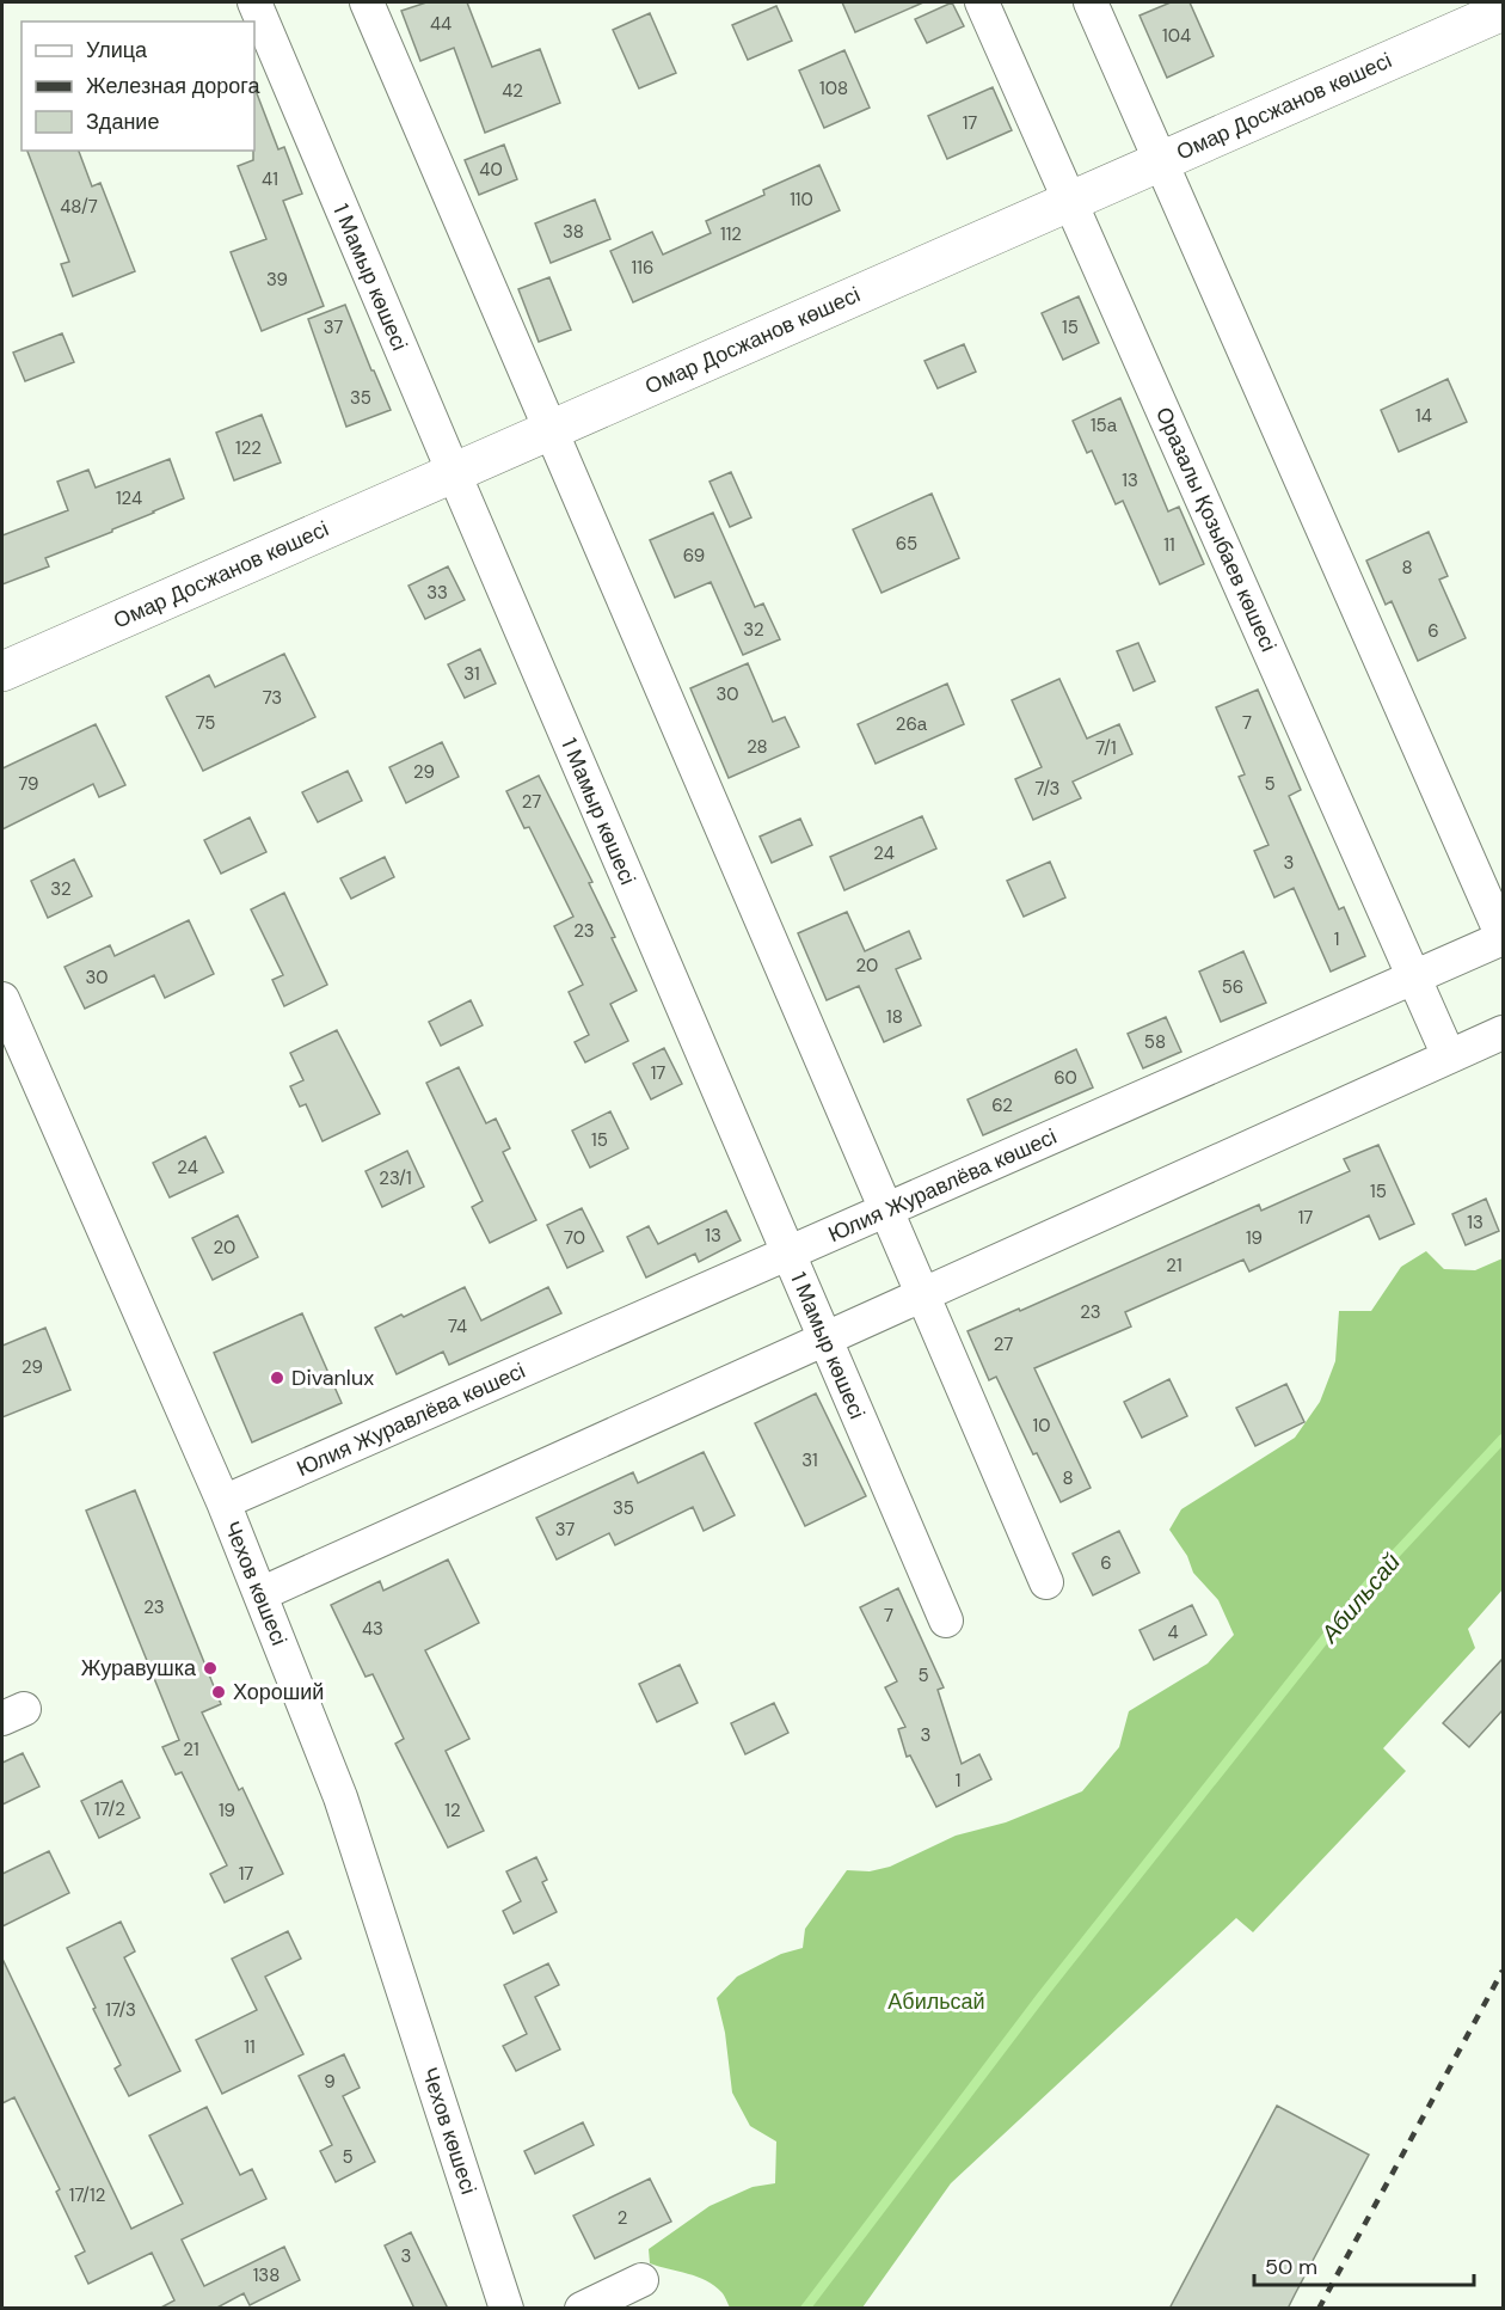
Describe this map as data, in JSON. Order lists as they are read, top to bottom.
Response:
{
  "streets": {
    "street": [
      "Омар Досжанов көшесі",
      "1 Мамыр көшесі",
      "Оразалы Қозыбаев көшесі",
      "Юлия Журавлёва көшесі",
      "Чехов көшесі"
    ]
  },
  "crossings": [
    ["Омар Досжанов көшесі", "1 Мамыр көшесі"],
    ["Омар Досжанов көшесі", "Оразалы Қозыбаев көшесі"],
    ["1 Мамыр көшесі", "Юлия Журавлёва көшесі"],
    ["Оразалы Қозыбаев көшесі", "Юлия Журавлёва көшесі"],
    ["Юлия Журавлёва көшесі", "Чехов көшесі"]
  ],
  "water": ["Абильсай"],
  "parks": ["Абильсай"],
  "places": ["Divanlux", "Журавушка", "Хороший"],
  "house_numbers": [
    "44",
    "104",
    "108",
    "42",
    "17",
    "40",
    "41",
    "110",
    "48/7",
    "38",
    "112",
    "116",
    "39",
    "37",
    "15",
    "35",
    "14",
    "15а",
    "122",
    "13",
    "124",
    "65",
    "11",
    "69",
    "8",
    "33",
    "32",
    "6",
    "31",
    "30",
    "73",
    "75",
    "7",
    "26а",
    "28",
    "7/1",
    "29",
    "79",
    "5",
    "7/3",
    "27",
    "24",
    "3",
    "32",
    "23",
    "1",
    "20",
    "30",
    "56",
    "18",
    "58",
    "17",
    "60",
    "62",
    "15",
    "24",
    "23/1",
    "15",
    "17",
    "13",
    "13",
    "70",
    "19",
    "20",
    "21",
    "23",
    "74",
    "27",
    "29",
    "10",
    "31",
    "8",
    "35",
    "37",
    "6",
    "23",
    "7",
    "43",
    "4",
    "5",
    "3",
    "21",
    "1",
    "17/2",
    "19",
    "12",
    "17",
    "17/3",
    "11",
    "9",
    "5",
    "17/12",
    "2",
    "3",
    "138"
  ],
  "legend": ["Улица", "Железная дорога", "Здание"],
  "scale_bar": "50 m"
}
